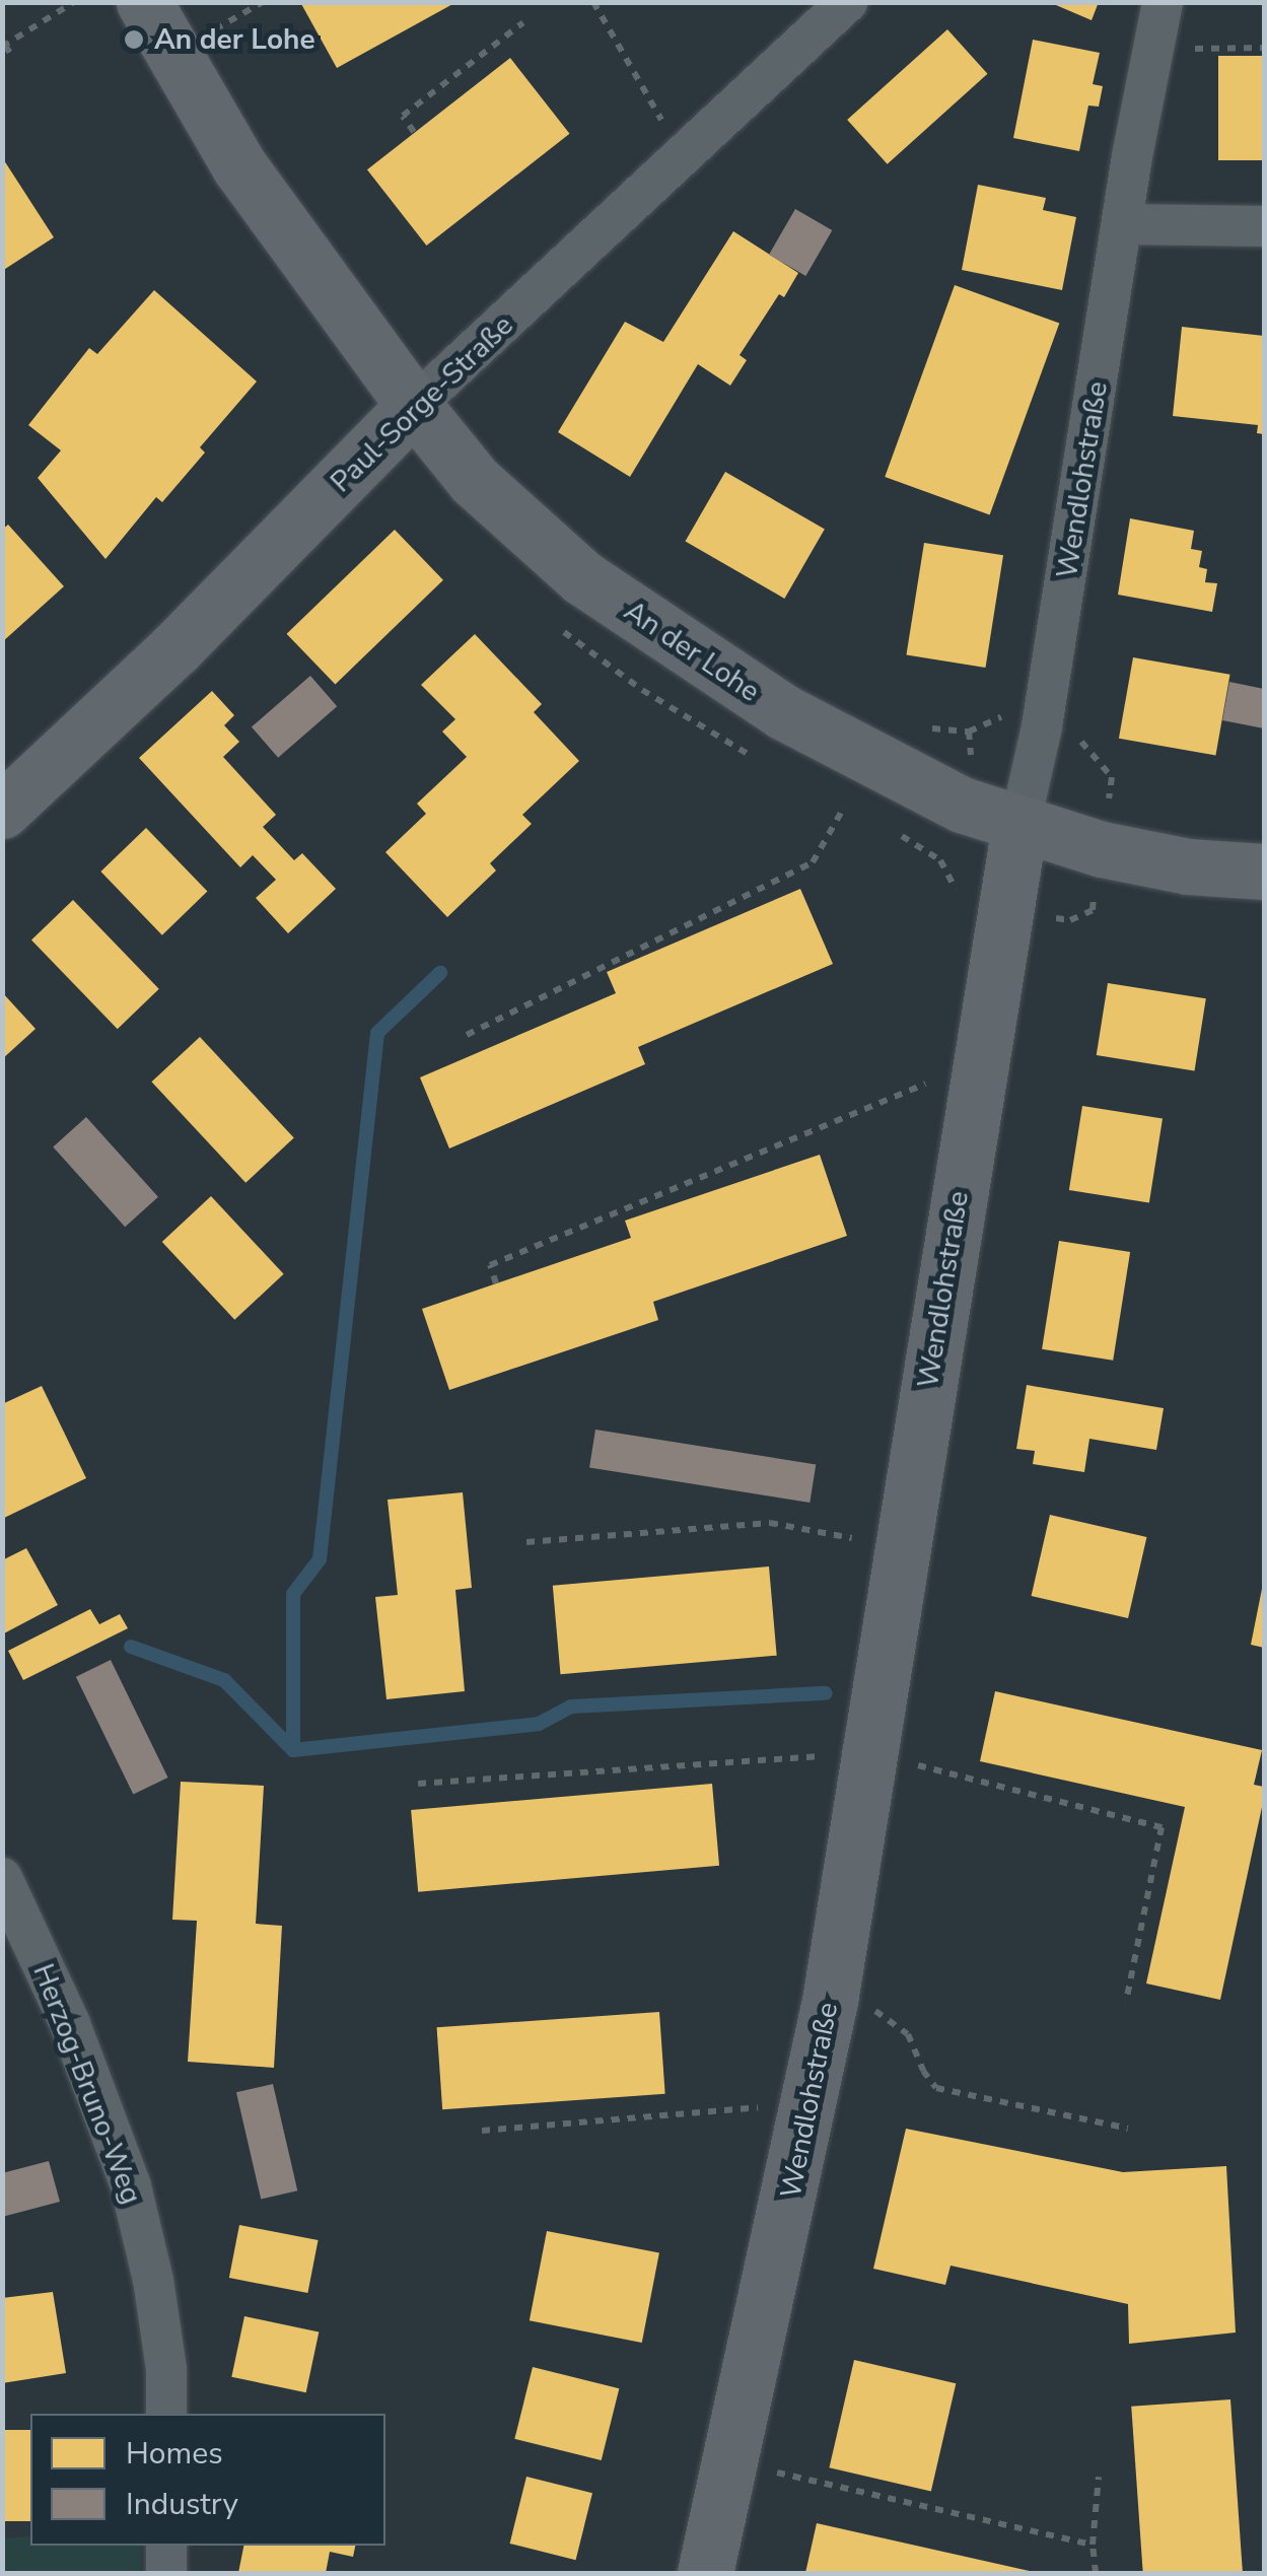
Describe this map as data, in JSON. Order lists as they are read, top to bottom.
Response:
{
  "streets": {
    "street": [
      "Paul-Sorge-Straße",
      "Wendlohstraße",
      "An der Lohe",
      "Herzog-Bruno-Weg"
    ]
  },
  "crossings": [
    ["Paul-Sorge-Straße", "An der Lohe"],
    ["Wendlohstraße", "An der Lohe"]
  ],
  "places": ["An der Lohe"],
  "legend": ["Homes", "Industry"]
}
